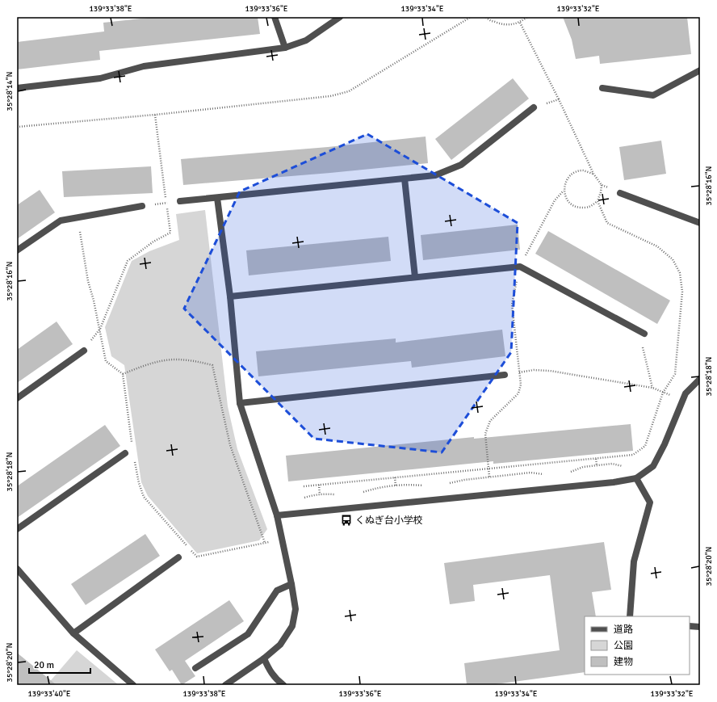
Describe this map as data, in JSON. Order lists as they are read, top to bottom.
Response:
{
  "places": {
    "bus stop": ["くぬぎ台小学校"]
  },
  "legend": ["道路", "公園", "建物"],
  "scale_bar": "20 m",
  "coordinates": [
    "139°33'38\"E",
    "139°33'36\"E",
    "139°33'34\"E",
    "139°33'32\"E",
    "35°28'14\"N",
    "35°28'16\"N",
    "35°28'18\"N",
    "35°28'20\"N",
    "139°33'40\"E"
  ]
}
